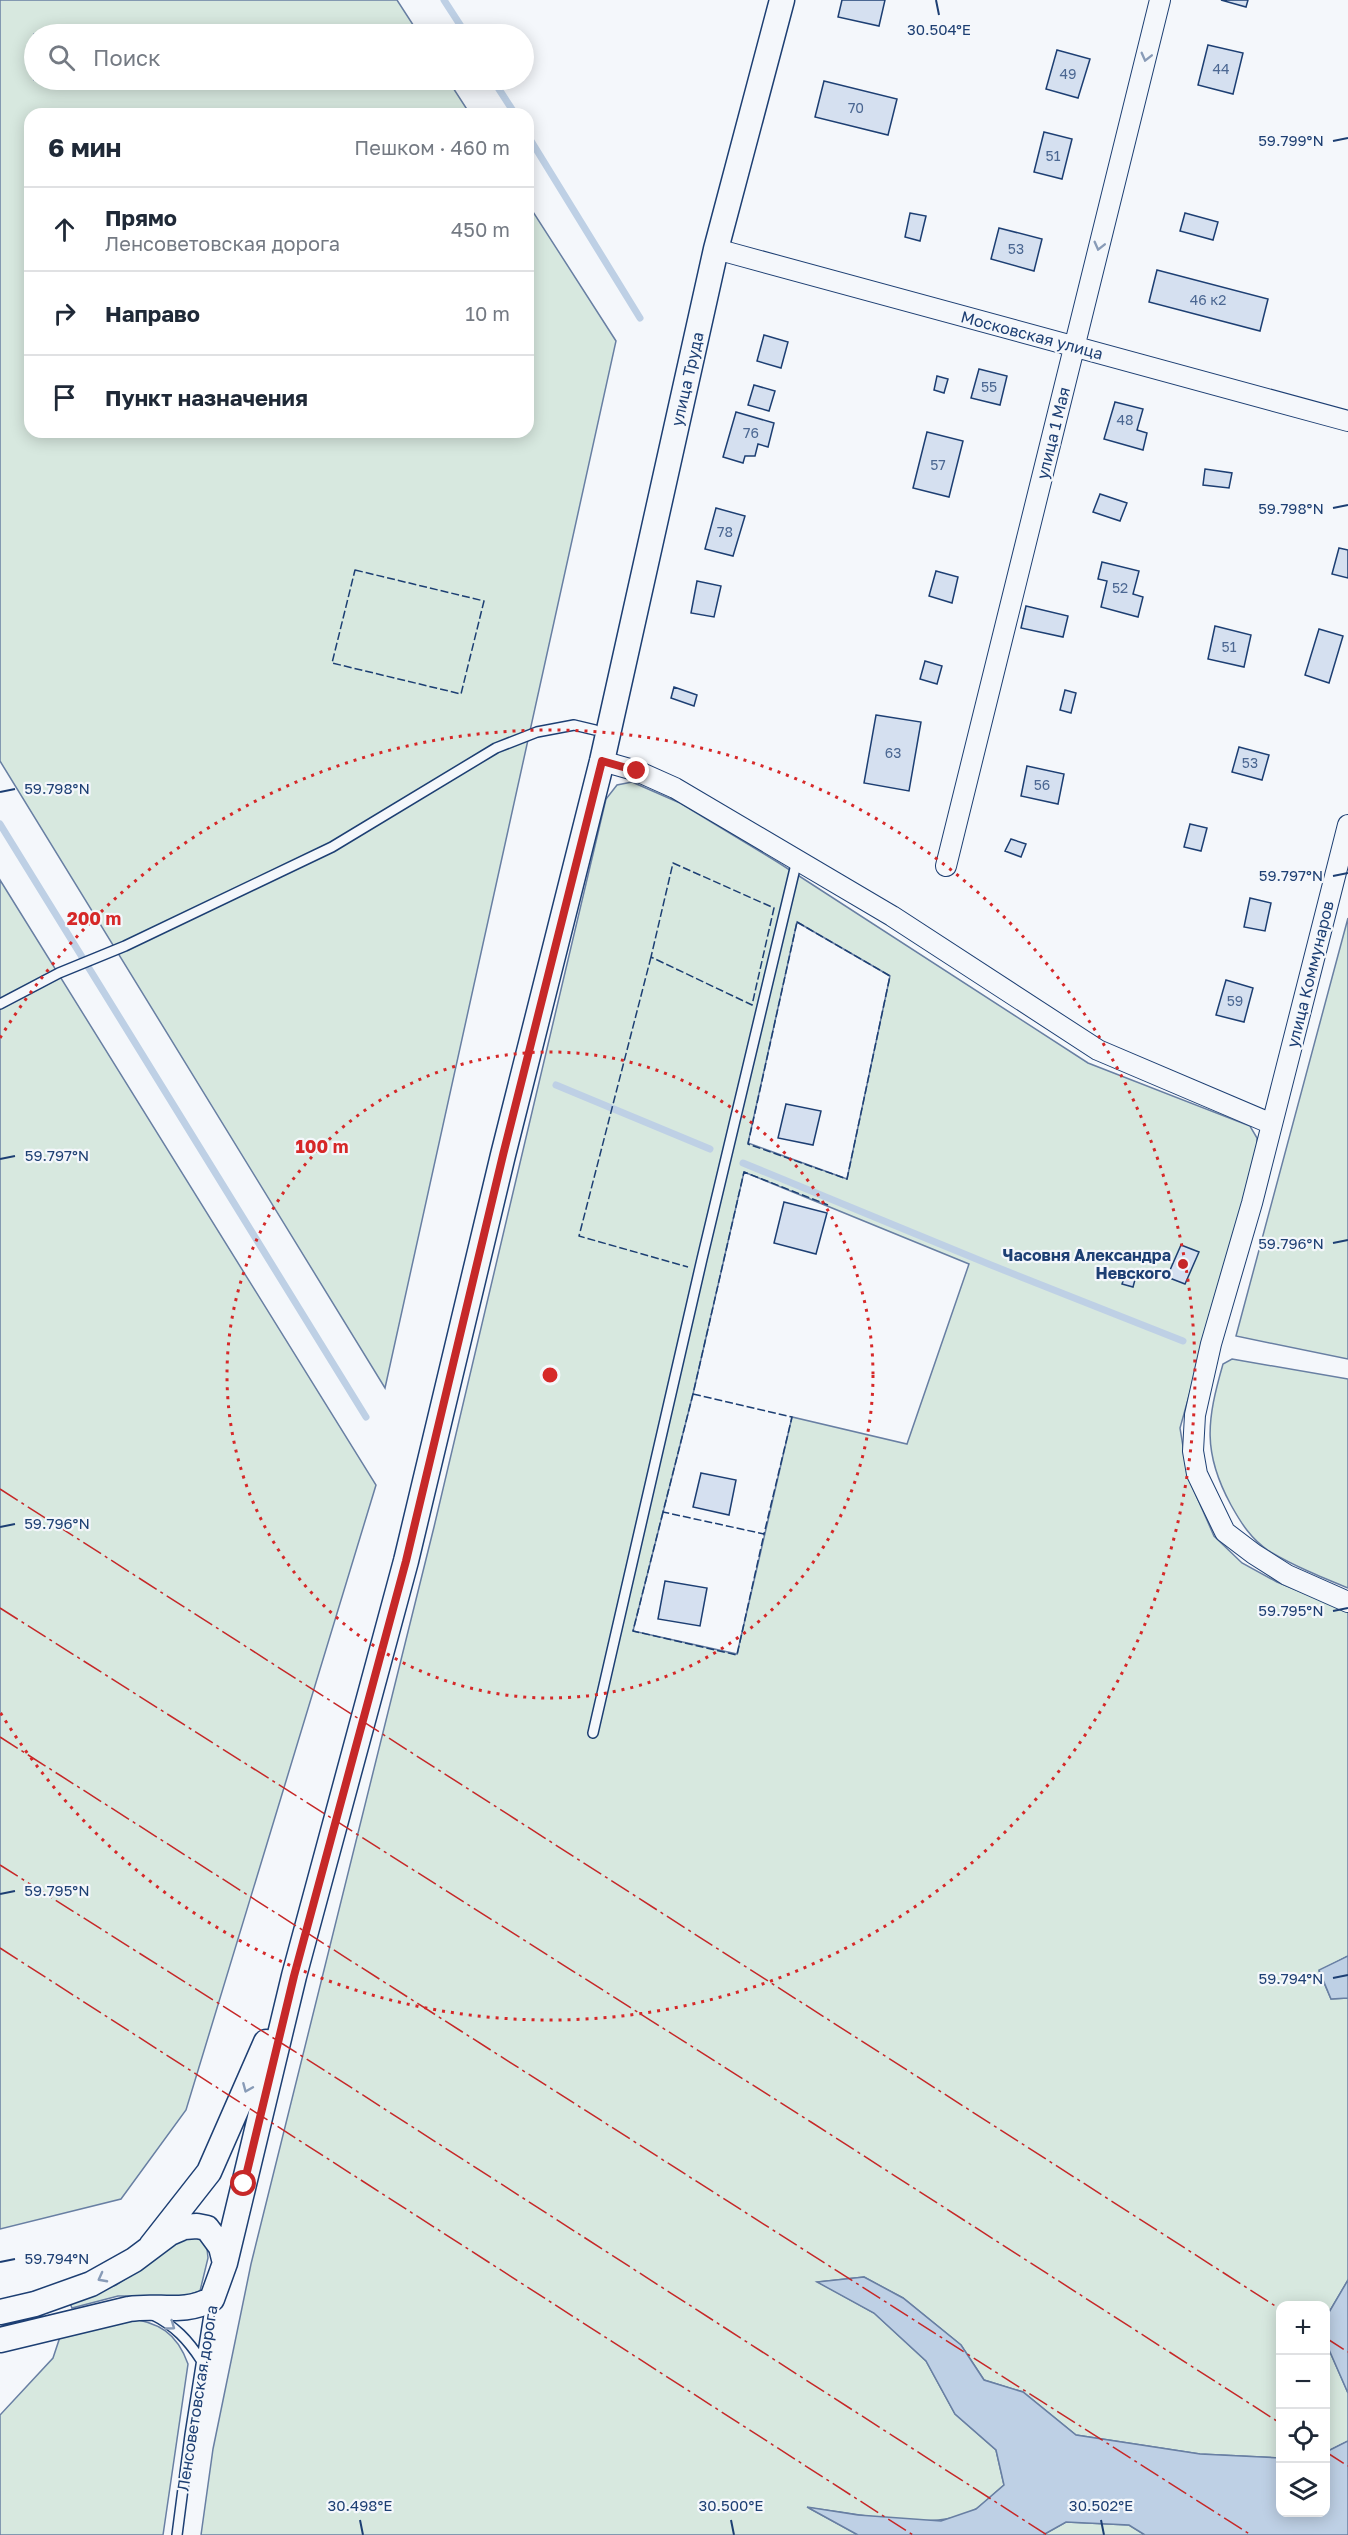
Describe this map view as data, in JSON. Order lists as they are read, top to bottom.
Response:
{
  "streets": {
    "street": [
      "Московская улица",
      "улица Труда",
      "улица 1 Мая",
      "улица Коммунаров",
      "Ленсоветовская дорога"
    ]
  },
  "crossings": [
    ["Московская улица", "улица Труда"],
    ["Московская улица", "улица 1 Мая"],
    ["улица Труда", "Ленсоветовская дорога"]
  ],
  "one_way": ["улица 1 Мая"],
  "places": ["Часовня Александра Невского"],
  "house_numbers": [
    "44",
    "49",
    "70",
    "51",
    "53",
    "46 к2",
    "55",
    "48",
    "76",
    "57",
    "78",
    "52",
    "51",
    "63",
    "53",
    "56",
    "59"
  ],
  "page": {
    "search": "Поиск",
    "heading": ["6 мин", "Пешком · 460 m"],
    "list": [
      ["Прямо", "Ленсоветовская дорога", "450 m"],
      ["Направо", "10 m"],
      "Пункт назначения"
    ],
    "map_buttons": ["+", "−"]
  },
  "coordinates": [
    "30.504°E",
    "59.799°N",
    "59.798°N",
    "59.797°N",
    "59.796°N",
    "59.795°N",
    "59.794°N",
    "30.498°E",
    "30.500°E",
    "30.502°E"
  ],
  "rings": ["200 m", "100 m"]
}
